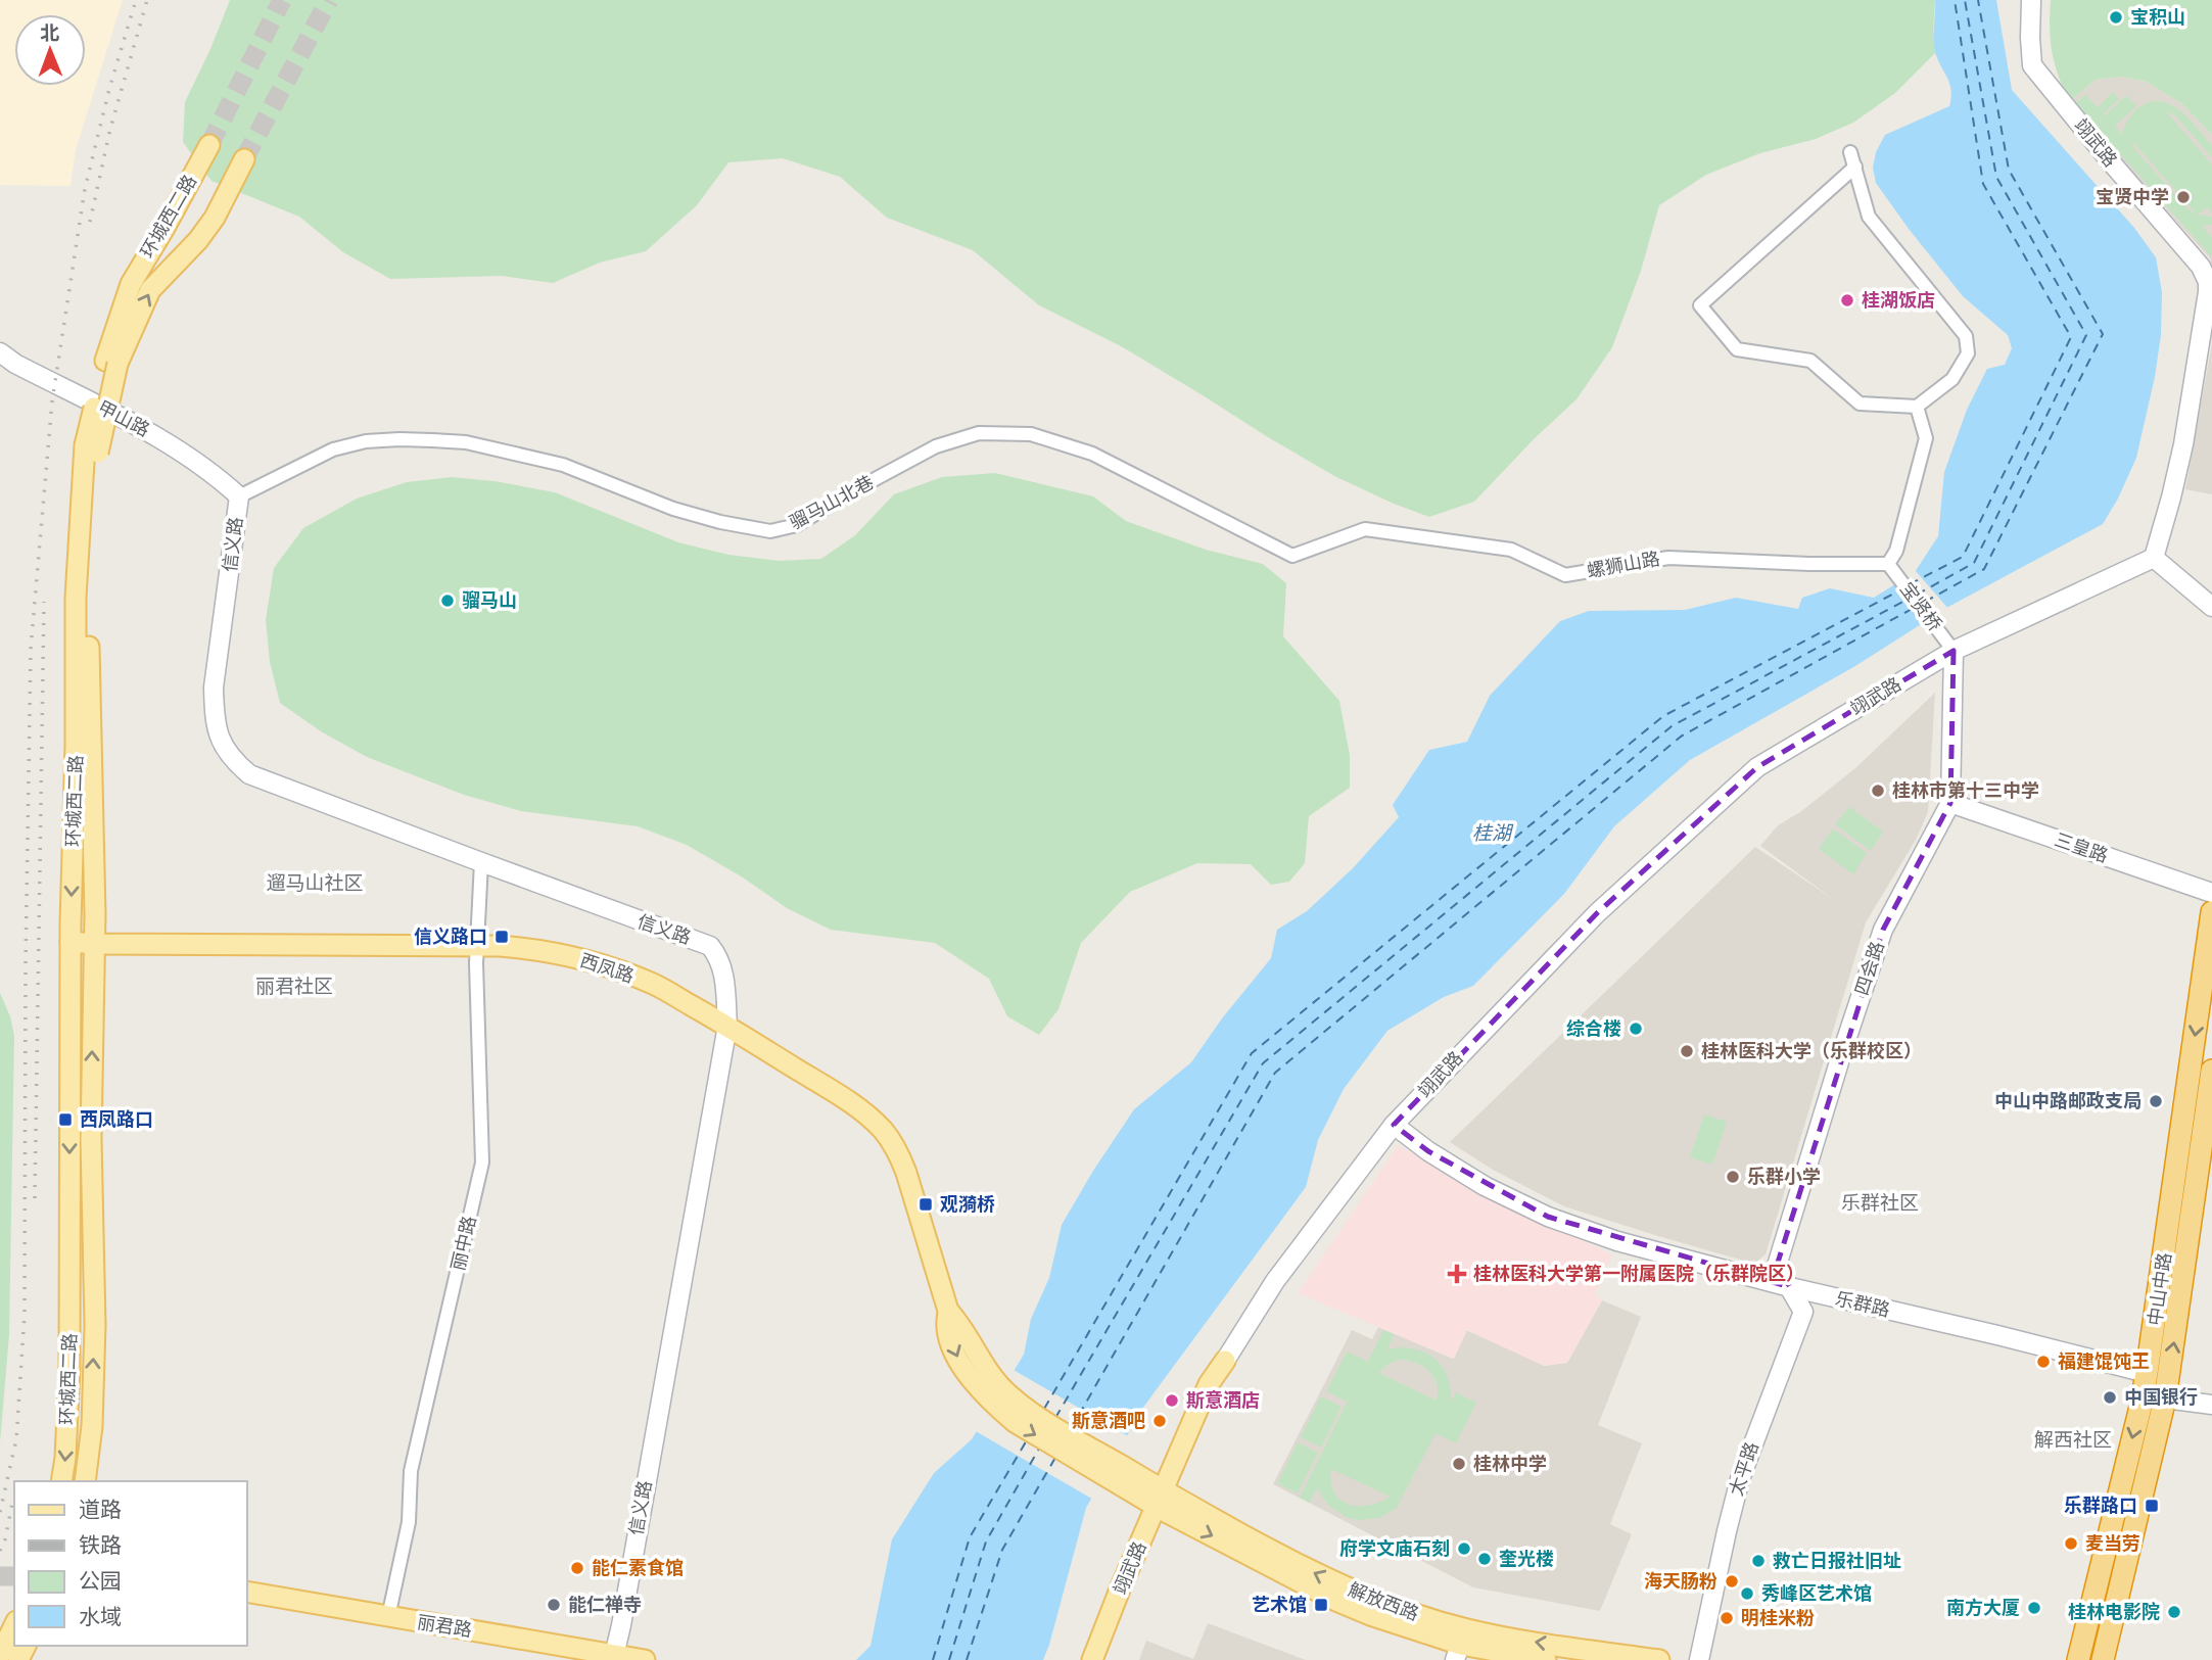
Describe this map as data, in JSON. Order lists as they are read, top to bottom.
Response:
{
  "streets": {
    "highway": ["中山中路"],
    "main road": [
      "翊武路",
      "环城西二路",
      "西凤路",
      "解放西路",
      "丽君路"
    ],
    "street": [
      "甲山路",
      "骝马山北巷",
      "信义路",
      "螺狮山路",
      "宝贤桥",
      "三皇路",
      "四会路",
      "丽中路",
      "乐群路",
      "太平路"
    ]
  },
  "crossings": [
    ["翊武路", "宝贤桥"],
    ["翊武路", "四会路"],
    ["翊武路", "乐群路"],
    ["翊武路", "解放西路"],
    ["环城西二路", "西凤路"],
    ["甲山路", "骝马山北巷"],
    ["甲山路", "信义路"],
    ["骝马山北巷", "信义路"],
    ["骝马山北巷", "螺狮山路"],
    ["信义路", "西凤路"],
    ["信义路", "丽中路"],
    ["信义路", "丽君路"],
    ["螺狮山路", "宝贤桥"],
    ["宝贤桥", "四会路"],
    ["三皇路", "四会路"],
    ["西凤路", "丽中路"],
    ["西凤路", "解放西路"],
    ["四会路", "乐群路"],
    ["四会路", "太平路"],
    ["丽中路", "丽君路"],
    ["中山中路", "乐群路"],
    ["乐群路", "太平路"]
  ],
  "districts": [
    "遛马山社区",
    "丽君社区",
    "乐群社区",
    "解西社区"
  ],
  "water": ["桂湖"],
  "places": {
    "other": [
      "宝积山",
      "宝贤中学",
      "桂湖饭店",
      "骝马山",
      "桂林市第十三中学",
      "综合楼",
      "桂林医科大学（乐群校区）",
      "中山中路邮政支局",
      "乐群小学",
      "福建馄饨王",
      "中国银行",
      "斯意酒店",
      "斯意酒吧",
      "桂林中学",
      "麦当劳",
      "府学文庙石刻",
      "奎光楼",
      "救亡日报社旧址",
      "能仁素食馆",
      "海天肠粉",
      "秀峰区艺术馆",
      "能仁禅寺",
      "南方大厦",
      "桂林电影院",
      "明桂米粉"
    ],
    "transit": [
      "信义路口",
      "西凤路口",
      "观漪桥",
      "乐群路口",
      "艺术馆"
    ],
    "health": ["桂林医科大学第一附属医院（乐群院区）"]
  },
  "legend": [
    "道路",
    "铁路",
    "公园",
    "水域"
  ],
  "north": "top"
}
